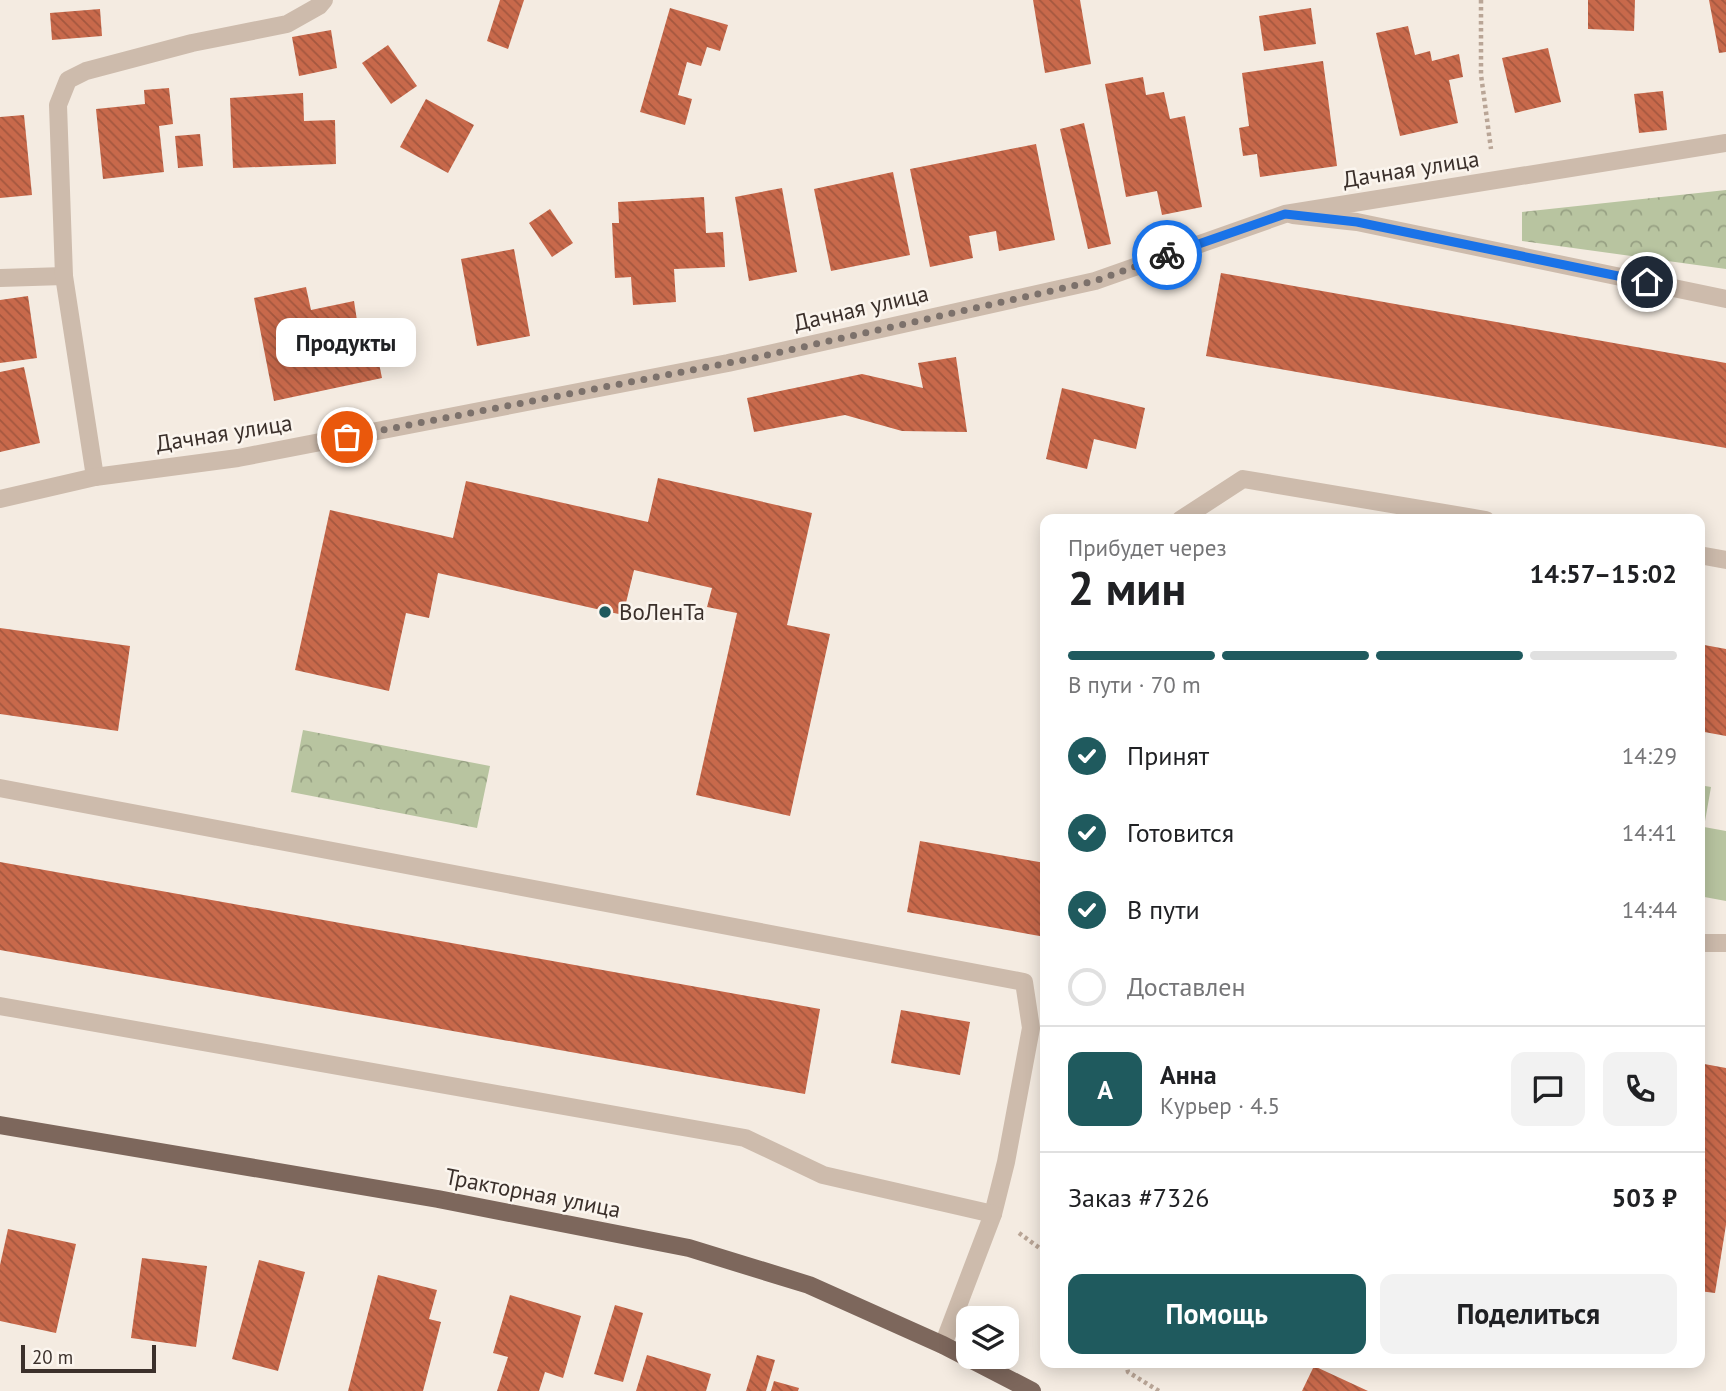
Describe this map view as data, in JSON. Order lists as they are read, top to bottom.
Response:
{
  "streets": {
    "main road": ["Тракторная улица"],
    "street": ["Дачная улица"]
  },
  "places": ["Продукты", "ВоЛенТа"],
  "scale_bar": "20 m",
  "page": {
    "bubble": "Продукты",
    "heading": ["2 мин", "Прибудет через", "14:57–15:02"],
    "panel": [
      "Анна",
      "Курьер · 4.5",
      "Заказ #7326",
      "503 ₽"
    ],
    "bar": "В пути · 70 m",
    "list": [
      ["Принят", "14:29"],
      ["Готовится", "14:41"],
      ["В пути", "14:44"],
      "Доставлен"
    ],
    "round": "А",
    "buttons": ["Помощь", "Поделиться"],
    "scale": "20 m"
  }
}
